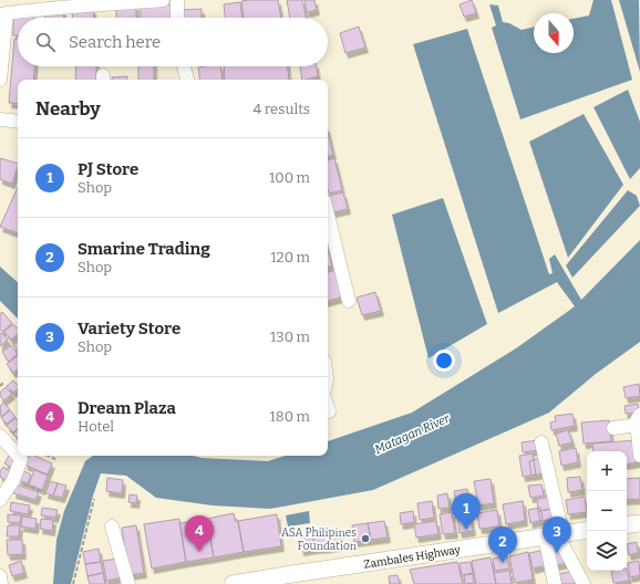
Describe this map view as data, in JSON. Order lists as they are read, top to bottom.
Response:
{
  "streets": {
    "main road": ["Zambales Highway"]
  },
  "water": ["Matagan River"],
  "places": ["ASA Philipines Foundation"],
  "north": "bottom",
  "page": {
    "search": "Search here",
    "heading": ["Nearby", "4 results"],
    "list": [
      {
        "mark": "1",
        "name": "PJ Store",
        "note": "Shop",
        "value": "100 m"
      },
      {
        "mark": "2",
        "name": "Smarine Trading",
        "note": "Shop",
        "value": "120 m"
      },
      {
        "mark": "3",
        "name": "Variety Store",
        "note": "Shop",
        "value": "130 m"
      },
      {
        "mark": "4",
        "name": "Dream Plaza",
        "note": "Hotel",
        "value": "180 m"
      }
    ],
    "map_buttons": ["+", "−"],
    "pins": [
      "1",
      "4",
      "3",
      "2"
    ]
  }
}
